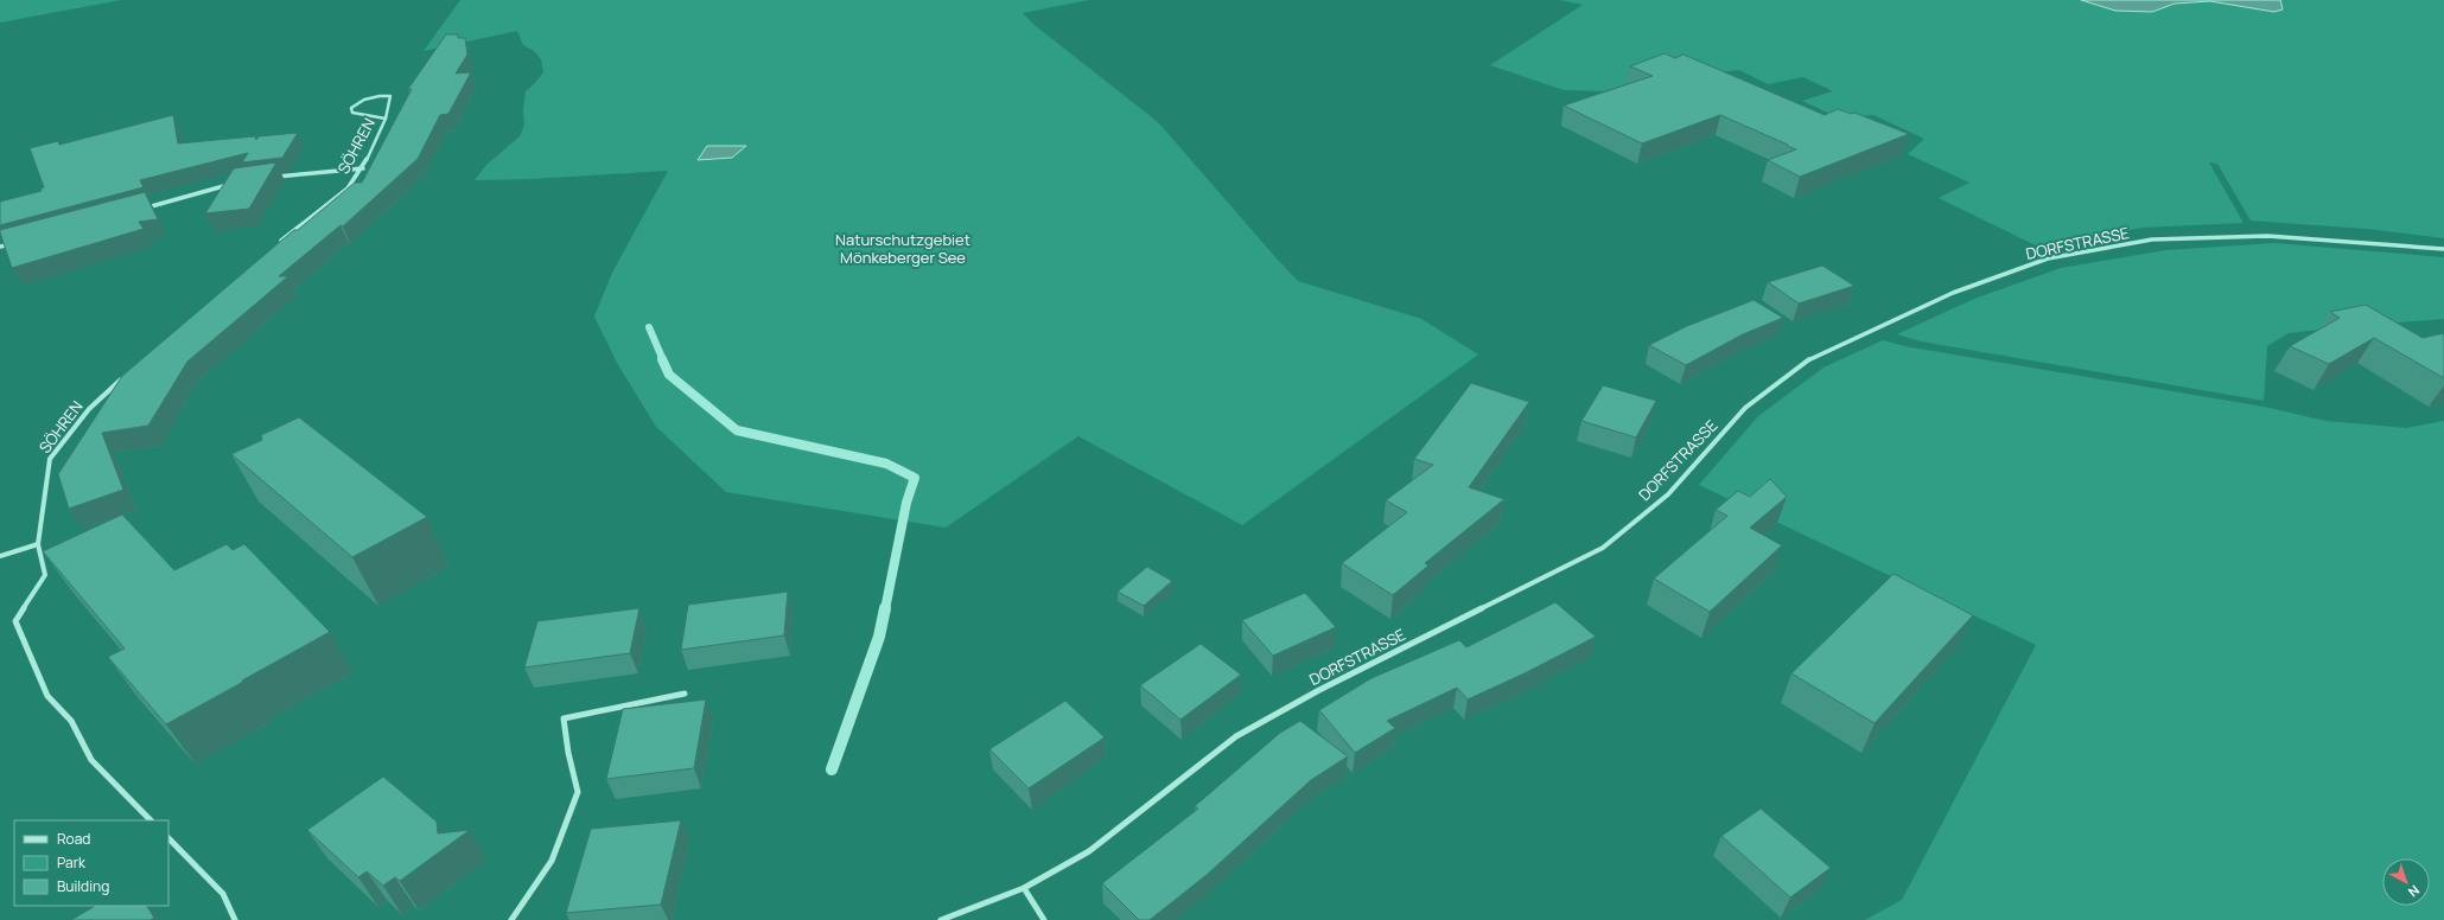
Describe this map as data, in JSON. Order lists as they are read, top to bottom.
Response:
{
  "streets": {
    "street": ["SÖHREN", "DORFSTRASSE"]
  },
  "parks": ["Naturschutzgebiet Mönkeberger See"],
  "legend": ["Road", "Park", "Building"],
  "north": "bottom right"
}
